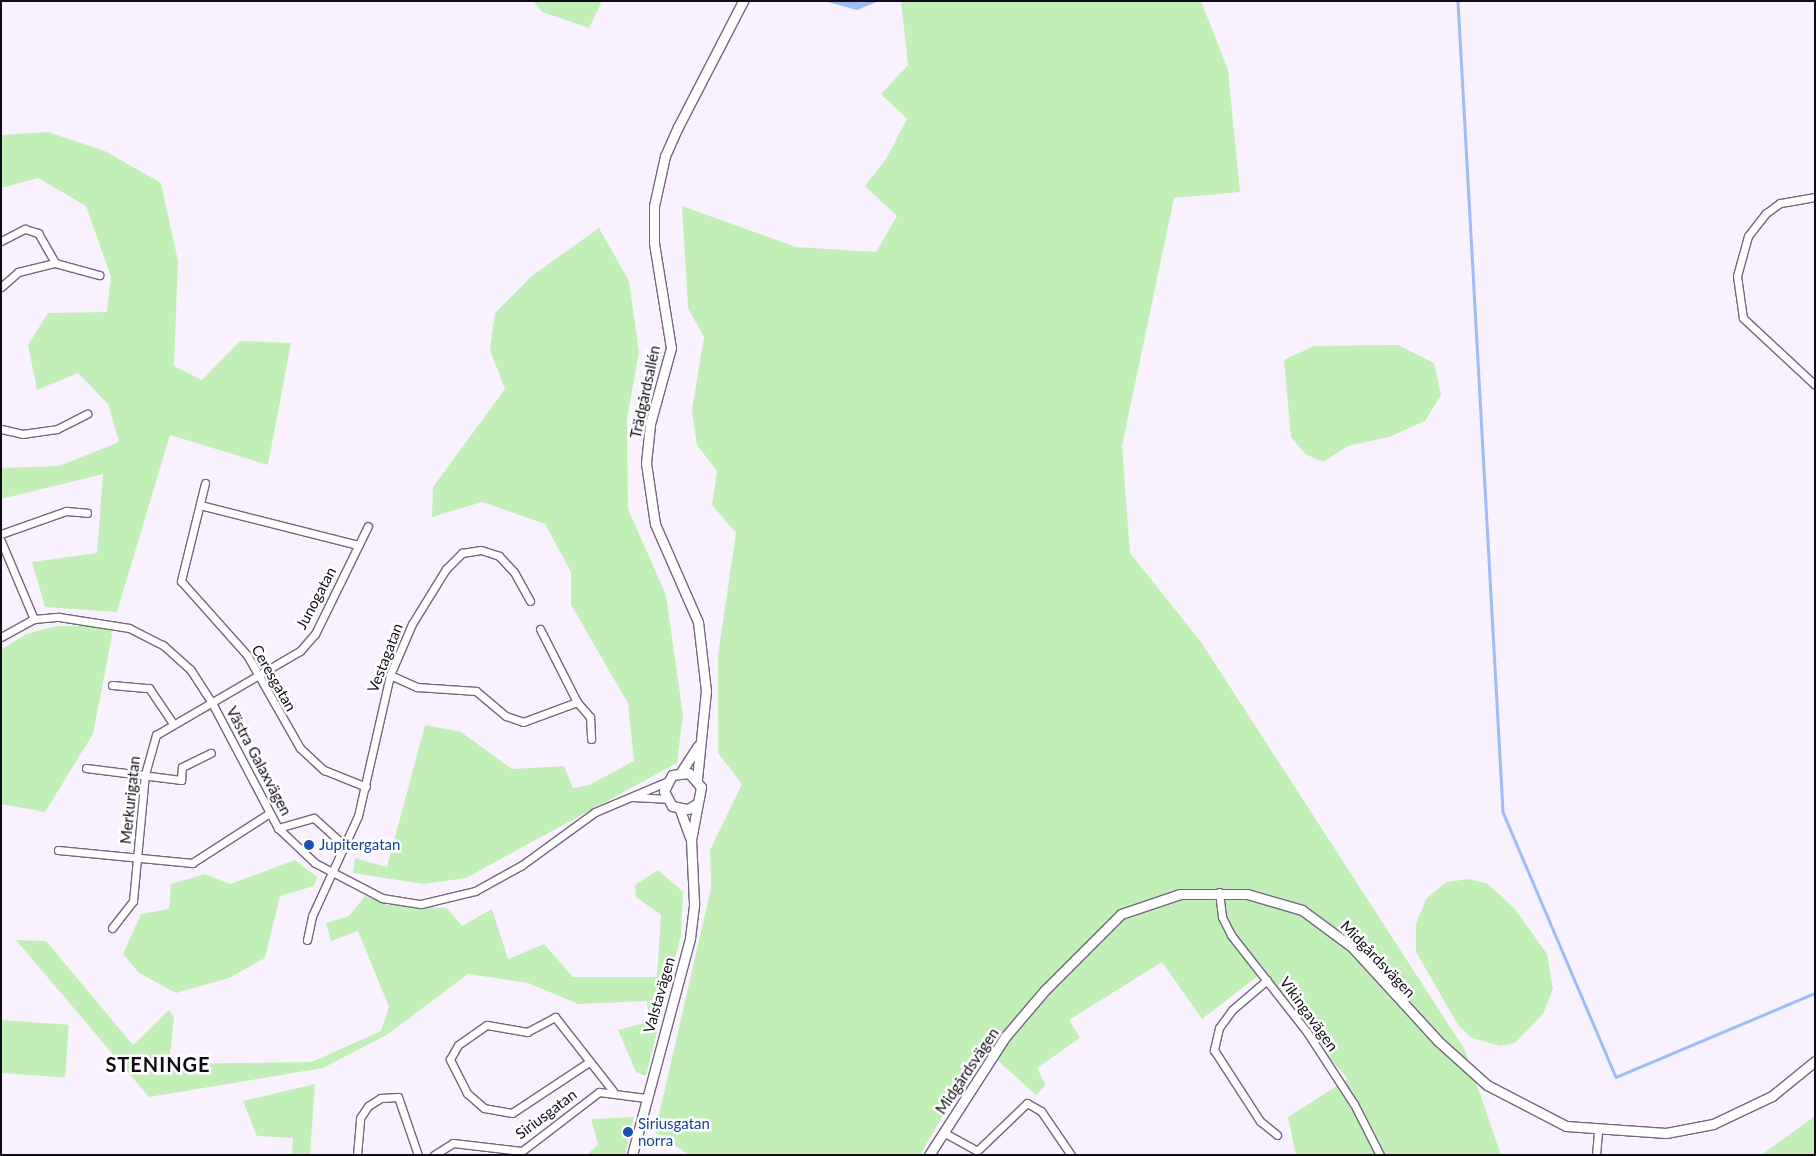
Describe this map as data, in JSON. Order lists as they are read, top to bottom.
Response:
{
  "streets": {
    "street": [
      "Trädgårdsallén",
      "Junogatan",
      "Vestagatan",
      "Ceresgatan",
      "Västra Galaxvägen",
      "Merkurigatan",
      "Midgårdsvägen",
      "Valstavägen",
      "Vikingavägen",
      "Siriusgatan"
    ]
  },
  "crossings": [
    ["Trädgårdsallén", "Västra Galaxvägen"],
    ["Trädgårdsallén", "Valstavägen"],
    ["Junogatan", "Ceresgatan"],
    ["Junogatan", "Västra Galaxvägen"],
    ["Junogatan", "Merkurigatan"],
    ["Vestagatan", "Ceresgatan"],
    ["Vestagatan", "Västra Galaxvägen"],
    ["Västra Galaxvägen", "Merkurigatan"],
    ["Västra Galaxvägen", "Valstavägen"],
    ["Midgårdsvägen", "Vikingavägen"],
    ["Valstavägen", "Siriusgatan"]
  ],
  "districts": ["STENINGE"],
  "places": ["Jupitergatan", "Siriusgatan norra"]
}
